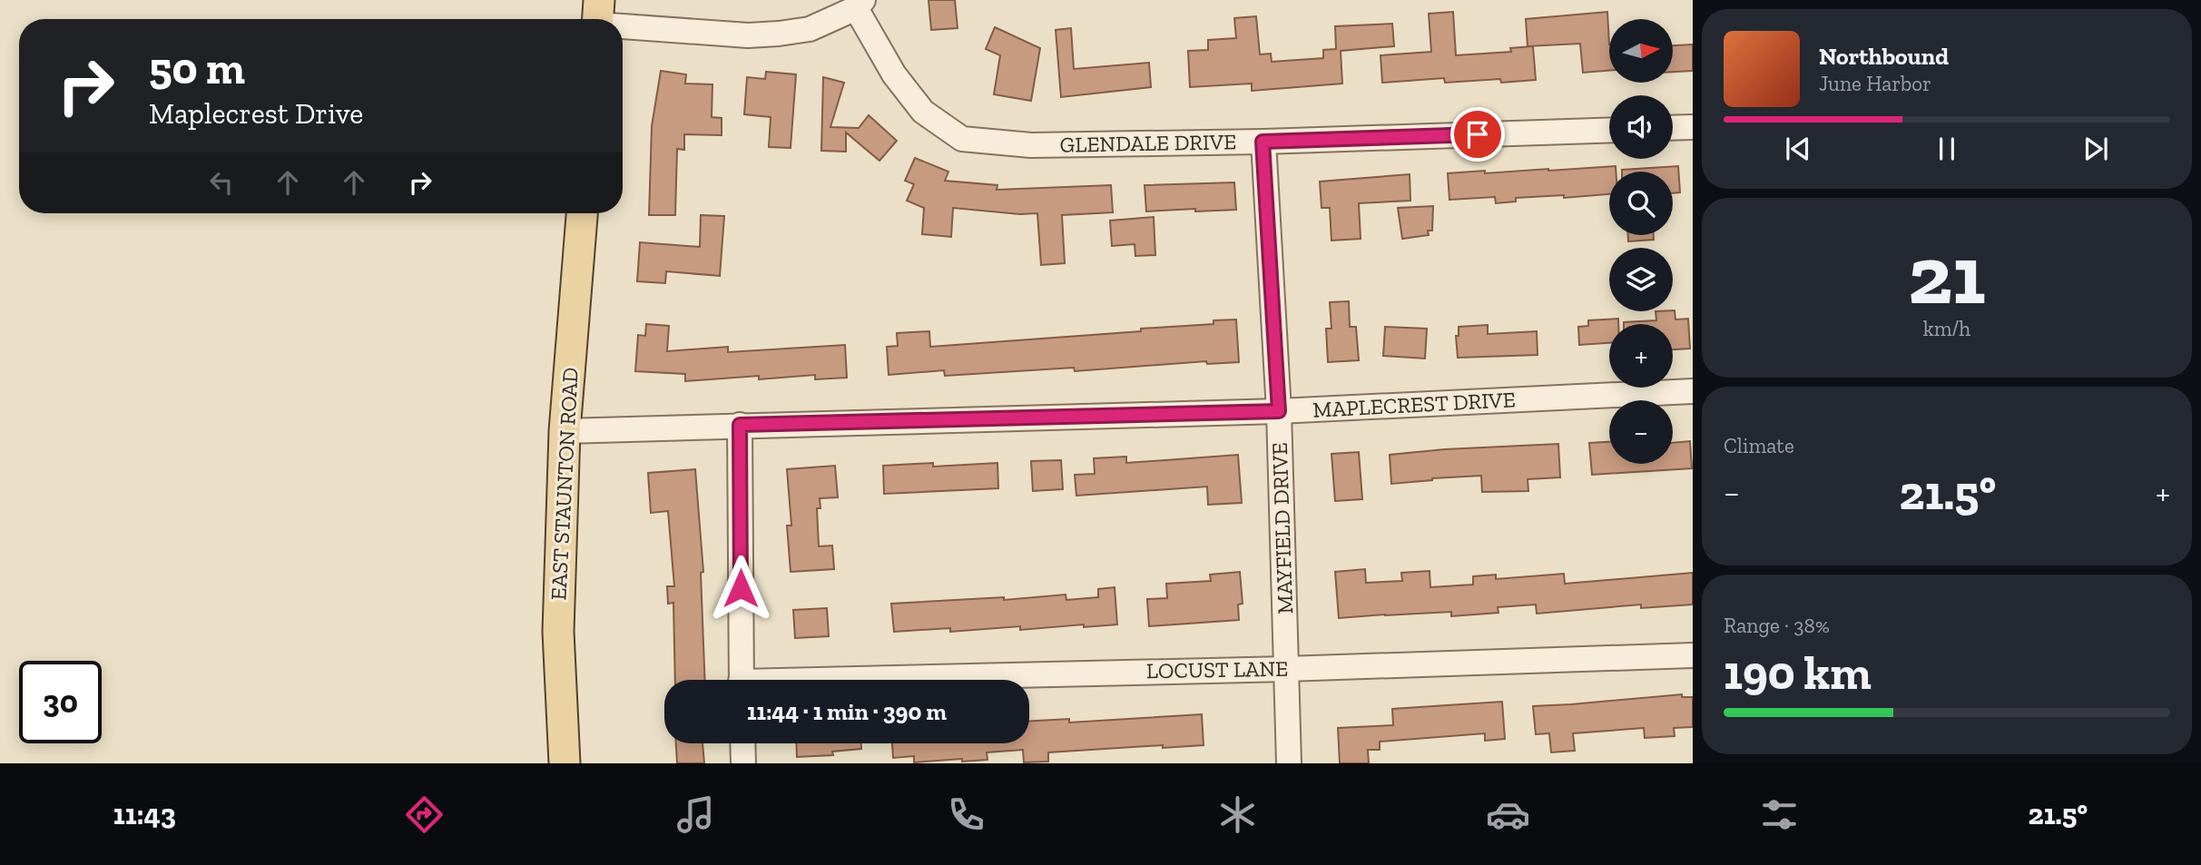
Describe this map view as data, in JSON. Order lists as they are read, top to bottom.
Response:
{
  "streets": {
    "main road": ["EAST STAUNTON ROAD"],
    "street": [
      "GLENDALE DRIVE",
      "MAPLECREST DRIVE",
      "MAYFIELD DRIVE",
      "LOCUST LANE"
    ]
  },
  "crossings": [
    ["GLENDALE DRIVE", "MAYFIELD DRIVE"],
    ["MAPLECREST DRIVE", "EAST STAUNTON ROAD"],
    ["MAPLECREST DRIVE", "MAYFIELD DRIVE"],
    ["MAYFIELD DRIVE", "LOCUST LANE"]
  ],
  "north": "right",
  "page": {
    "map_buttons": ["+", "−"],
    "turn": ["50 m", "Maplecrest Drive"],
    "song": ["Northbound", "June Harbor"],
    "tile": [
      ["21", "km/h"],
      "Climate",
      ["Range · 38%", "190 km"]
    ],
    "heat": ["−", "21.5°", "+"],
    "limit": "30",
    "trip": "11:44 · 1 min · 390 m",
    "tabs": ["11:43", "21.5°"]
  }
}
